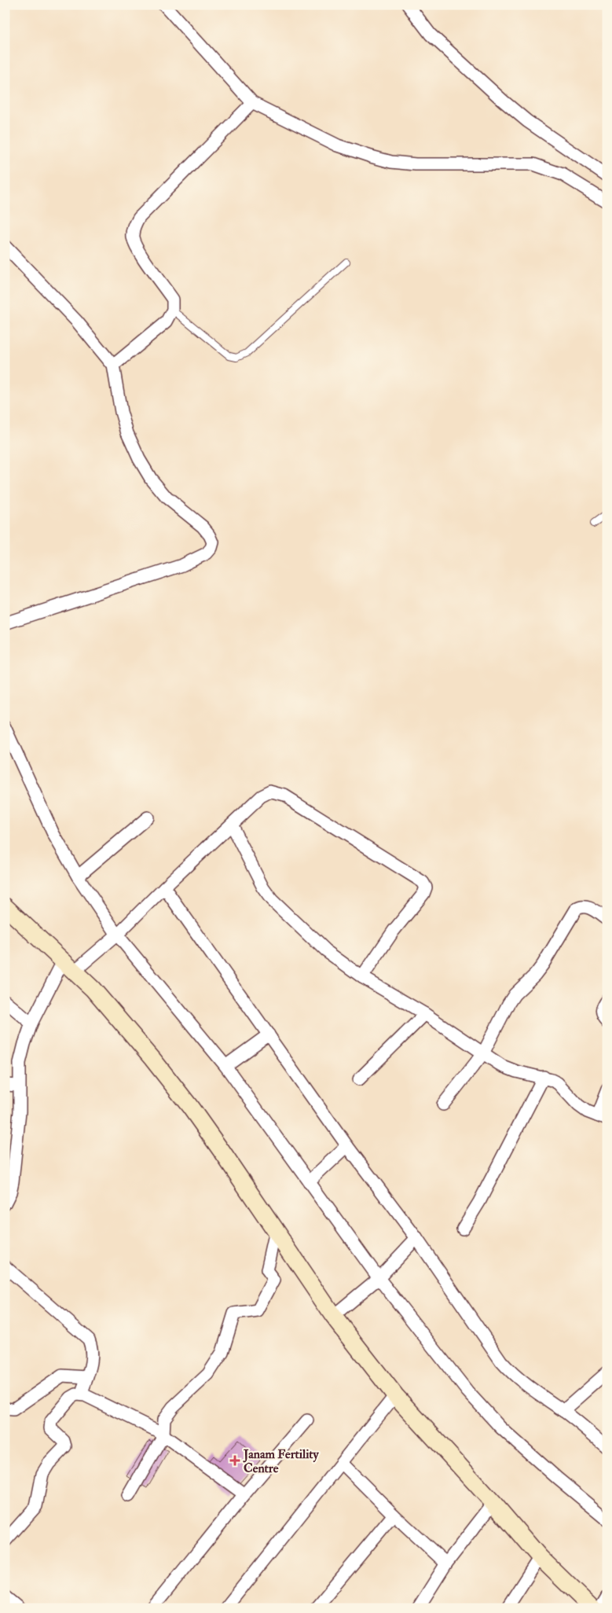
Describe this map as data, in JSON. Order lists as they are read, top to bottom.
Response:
{
  "places": {
    "health": ["Janam Fertility Centre"]
  }
}
